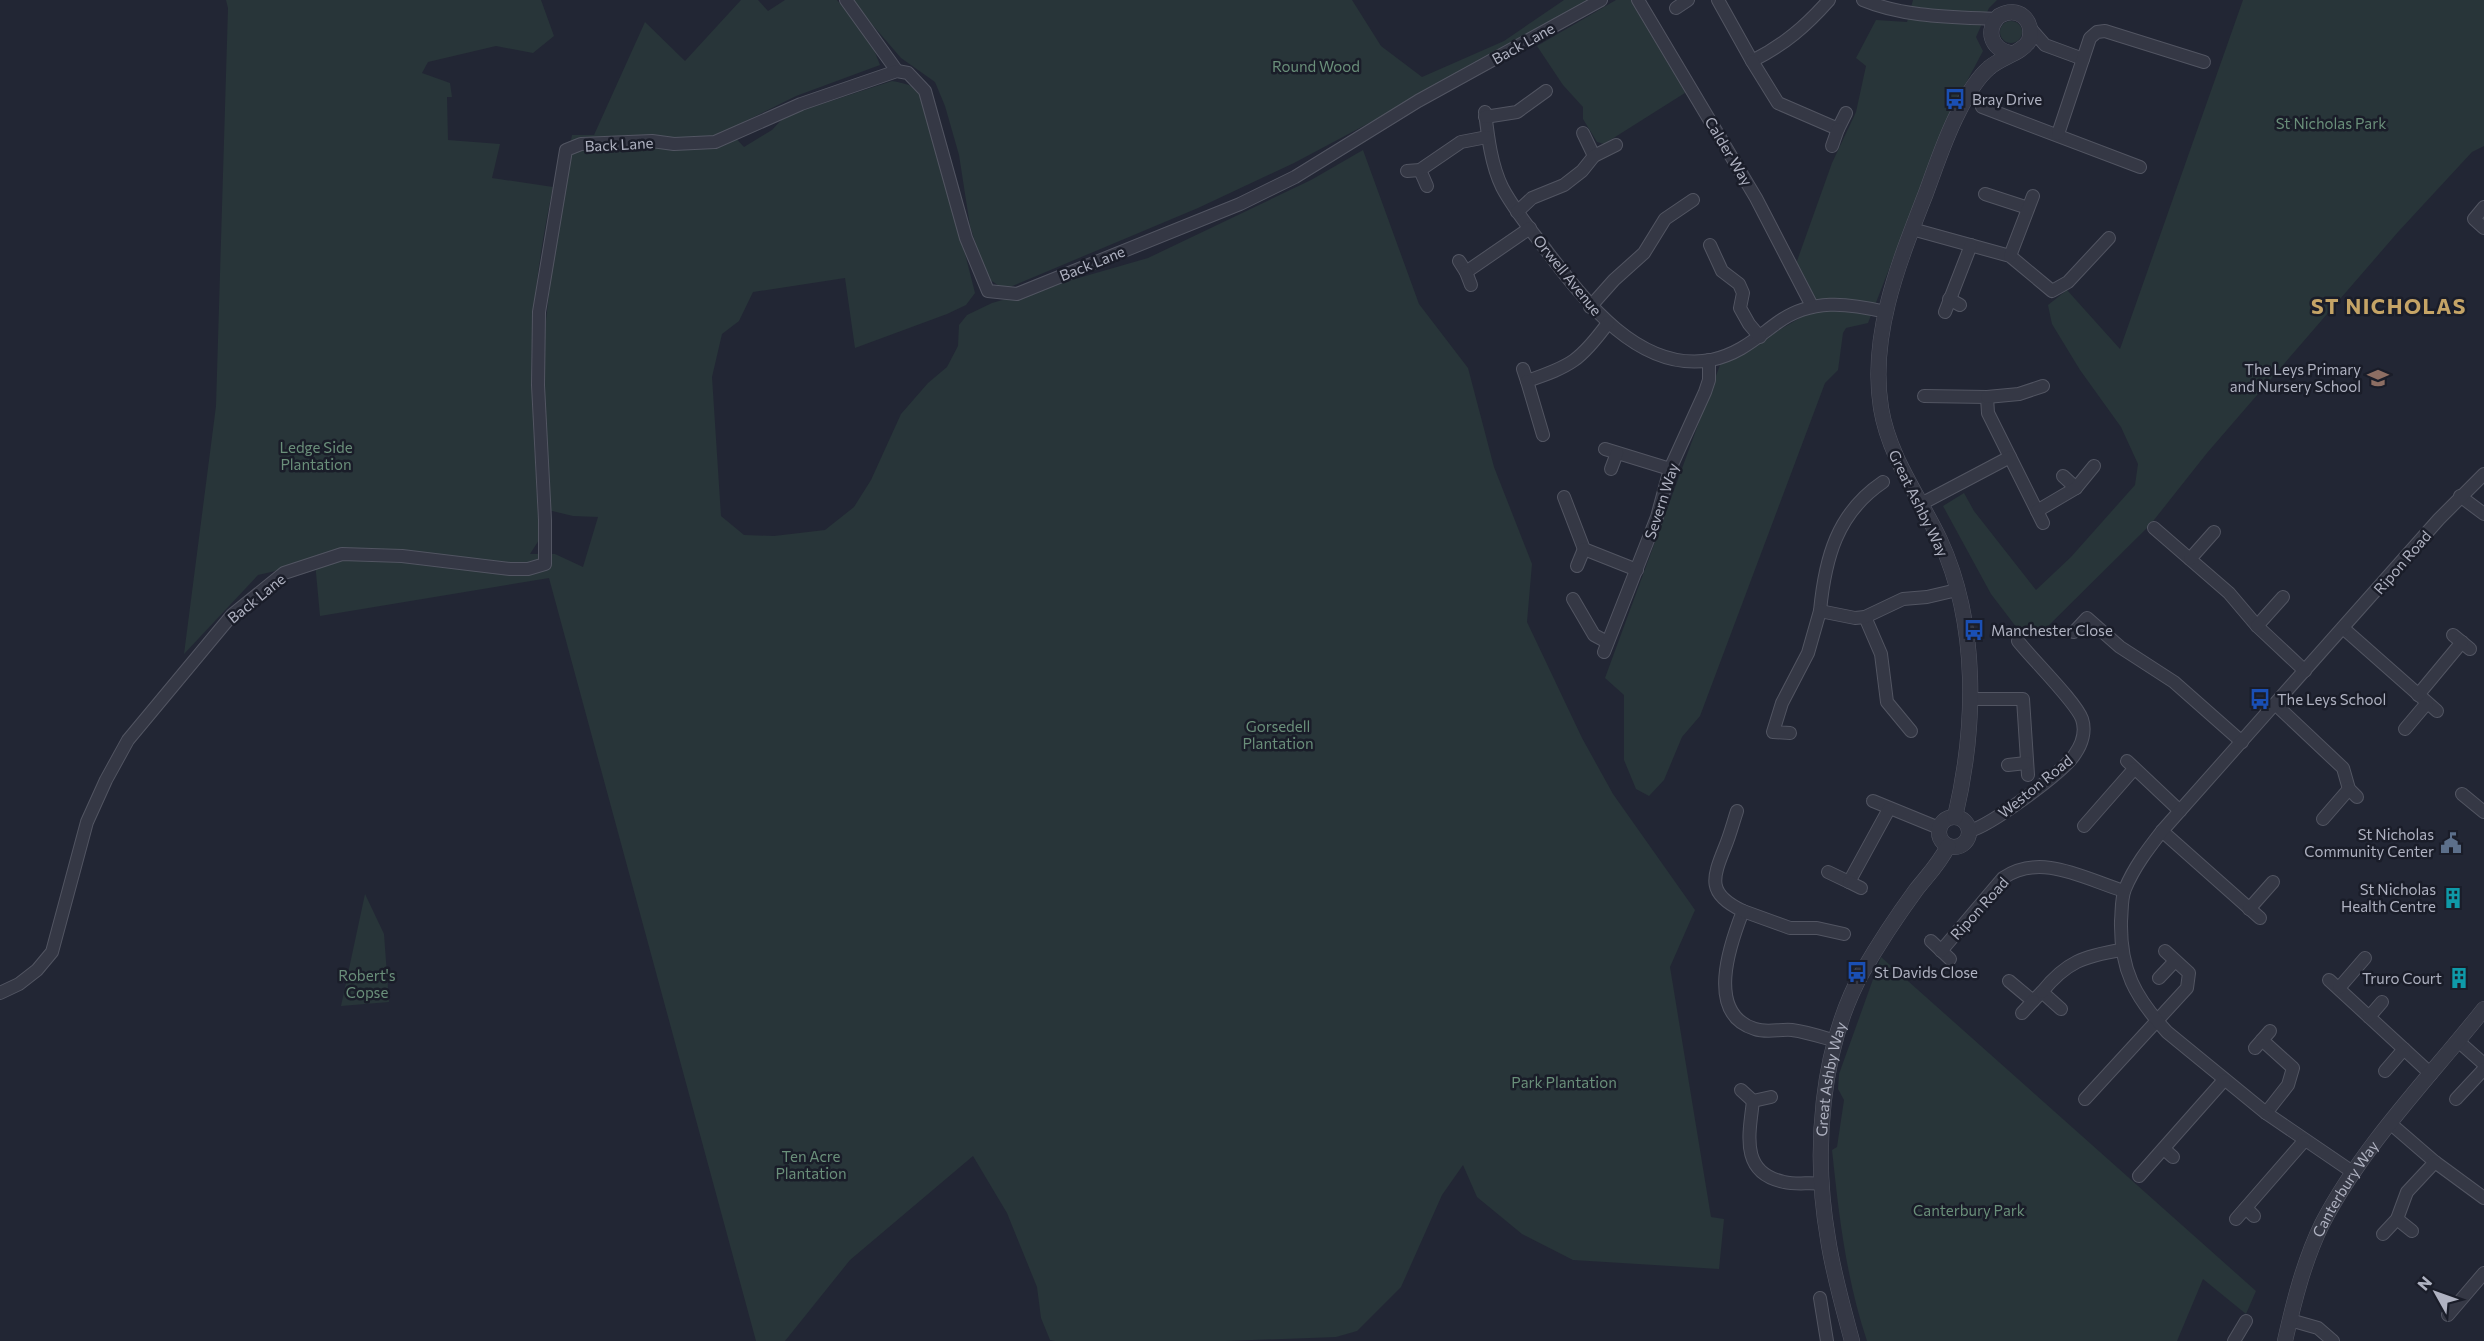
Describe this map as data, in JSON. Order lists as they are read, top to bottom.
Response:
{
  "streets": {
    "street": [
      "Back Lane",
      "Calder Way",
      "Orwell Avenue",
      "Severn Way",
      "Great Ashby Way",
      "Ripon Road",
      "Weston Road",
      "Canterbury Way"
    ]
  },
  "crossings": [
    ["Calder Way", "Orwell Avenue"],
    ["Orwell Avenue", "Severn Way"],
    ["Orwell Avenue", "Great Ashby Way"],
    ["Great Ashby Way", "Weston Road"],
    ["Ripon Road", "Canterbury Way"]
  ],
  "districts": ["ST NICHOLAS"],
  "parks": [
    "Round Wood",
    "St Nicholas Park",
    "Ledge Side Plantation",
    "Gorsedell Plantation",
    "Robert's Copse",
    "Park Plantation",
    "Ten Acre Plantation",
    "Canterbury Park"
  ],
  "places": {
    "bus stop": [
      "Bray Drive",
      "Manchester Close",
      "The Leys School",
      "St Davids Close"
    ],
    "school or university": ["The Leys Primary and Nursery School"],
    "public building": ["St Nicholas Community Center"],
    "building": ["St Nicholas Health Centre", "Truro Court"]
  },
  "north": "top left"
}
